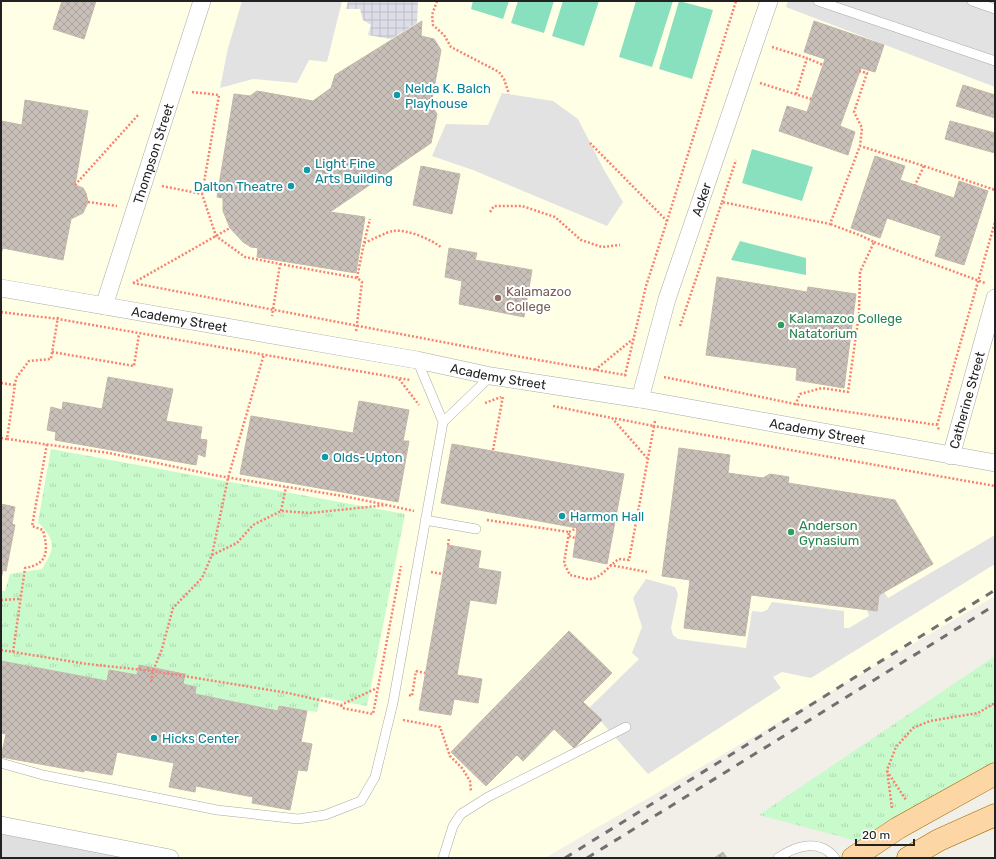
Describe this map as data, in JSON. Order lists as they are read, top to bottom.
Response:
{
  "streets": {
    "street": [
      "Thompson Street",
      "Acker",
      "Academy Street",
      "Catherine Street"
    ]
  },
  "crossings": [
    ["Thompson Street", "Academy Street"],
    ["Acker", "Academy Street"],
    ["Academy Street", "Catherine Street"]
  ],
  "places": [
    "Nelda K. Balch Playhouse",
    "Light Fine Arts Building",
    "Dalton Theatre",
    "Kalamazoo College",
    "Kalamazoo College Natatorium",
    "Olds-Upton",
    "Harmon Hall",
    "Anderson Gynasium",
    "Hicks Center"
  ],
  "scale_bar": "20 m"
}
